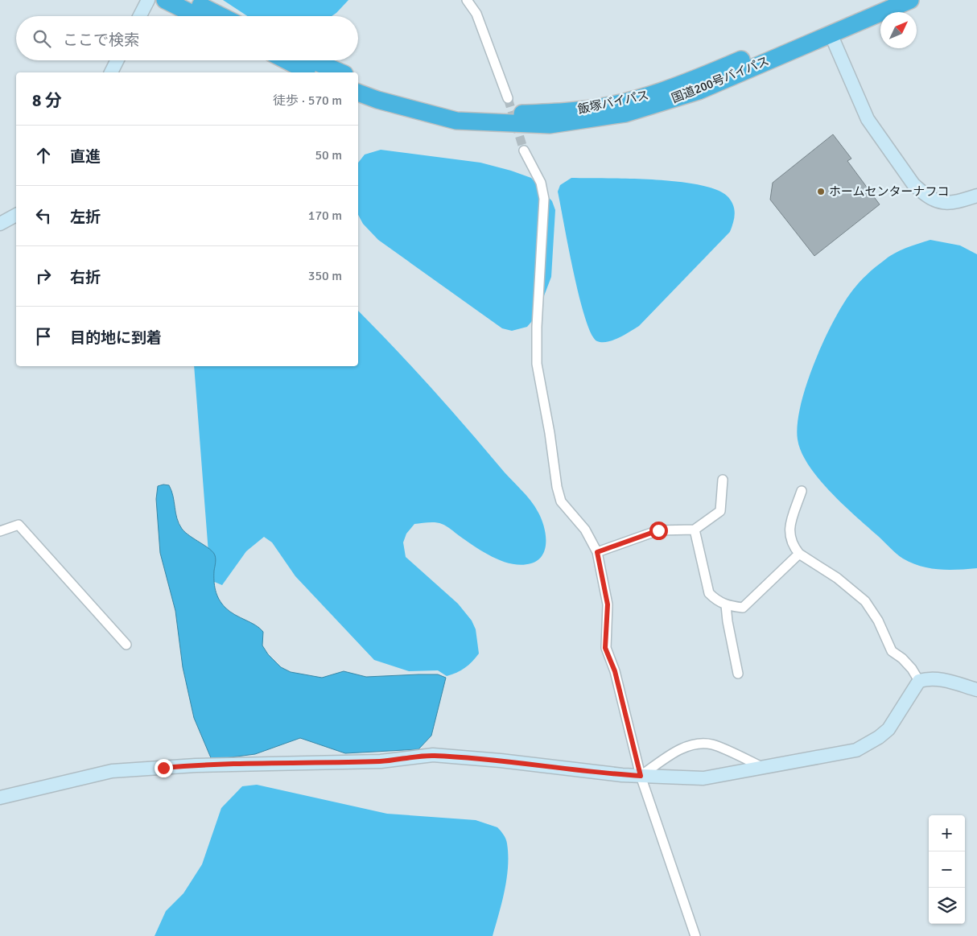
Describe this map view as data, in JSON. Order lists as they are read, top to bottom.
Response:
{
  "streets": {
    "highway": ["国道200号バイパス", "飯塚バイパス"]
  },
  "places": ["ホームセンターナフコ"],
  "north": "top right",
  "page": {
    "search": "ここで検索",
    "heading": ["8 分", "徒歩 · 570 m"],
    "list": [
      ["直進", "50 m"],
      ["左折", "170 m"],
      ["右折", "350 m"],
      "目的地に到着"
    ],
    "map_buttons": ["+", "−"]
  }
}
